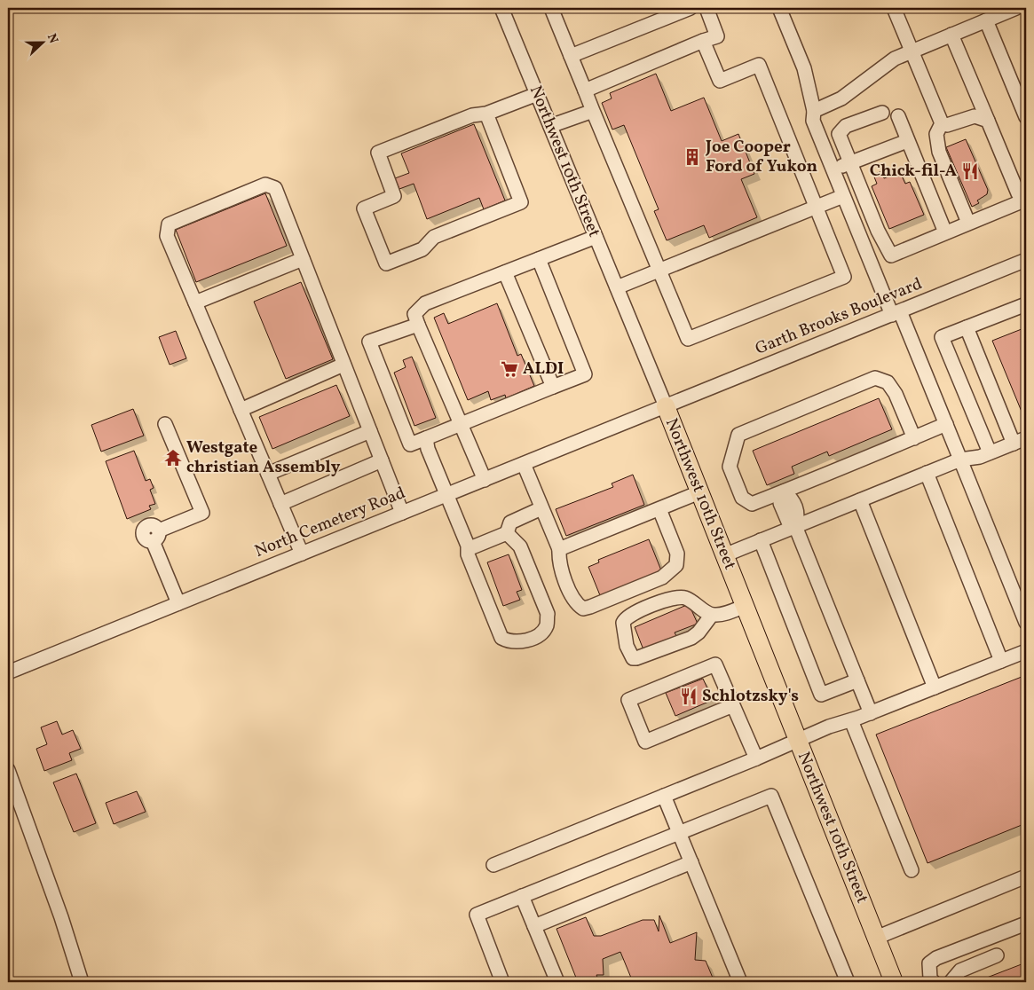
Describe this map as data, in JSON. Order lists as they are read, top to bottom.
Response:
{
  "streets": {
    "main road": ["Northwest 10th Street"],
    "street": ["Garth Brooks Boulevard", "North Cemetery Road"]
  },
  "crossings": [
    ["Northwest 10th Street", "Garth Brooks Boulevard"],
    ["Northwest 10th Street", "North Cemetery Road"],
    ["Garth Brooks Boulevard", "North Cemetery Road"]
  ],
  "places": {
    "building": ["Joe Cooper Ford of Yukon"],
    "restaurant": ["Chick-fil-A", "Schlotzsky's"],
    "supermarket": ["ALDI"],
    "temple": ["Westgate christian Assembly"]
  },
  "north": "right"
}
